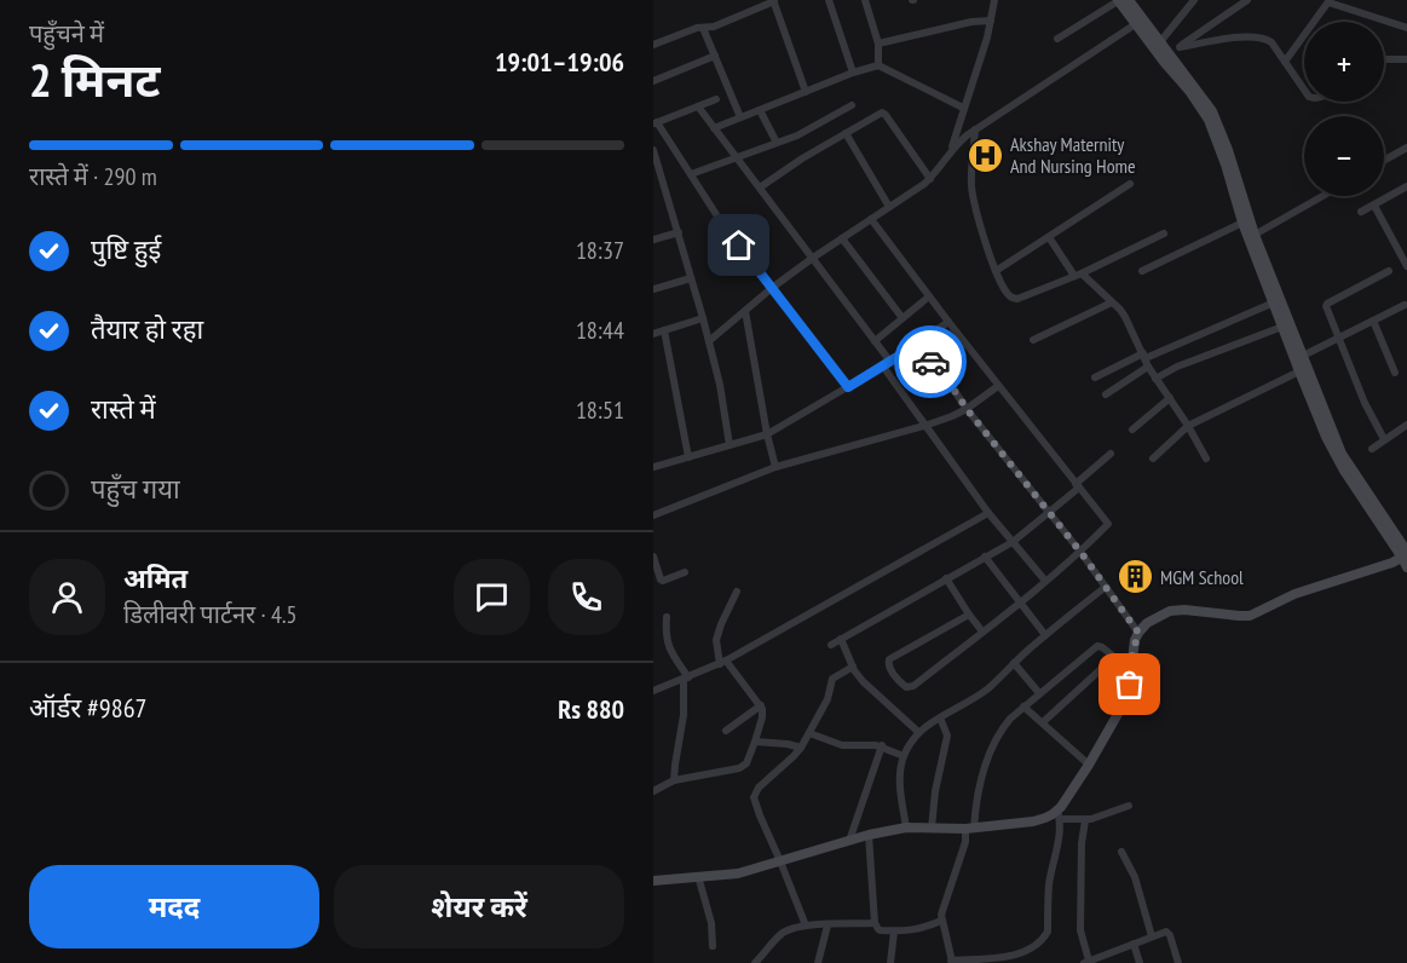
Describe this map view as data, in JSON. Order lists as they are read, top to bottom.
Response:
{
  "places": {
    "hospital": ["Akshay Maternity And Nursing Home"],
    "building": ["MGM School"]
  },
  "page": {
    "heading": ["2 मिनट", "पहुँचने में", "19:01–19:06"],
    "panel": [
      "अमित",
      "डिलीवरी पार्टनर · 4.5",
      "ऑर्डर #9867",
      "Rs 880"
    ],
    "map_buttons": ["+", "−"],
    "bar": "रास्ते में · 290 m",
    "list": [
      ["पुष्टि हुई", "18:37"],
      ["तैयार हो रहा", "18:44"],
      ["रास्ते में", "18:51"],
      "पहुँच गया"
    ],
    "buttons": ["मदद", "शेयर करें"]
  }
}
